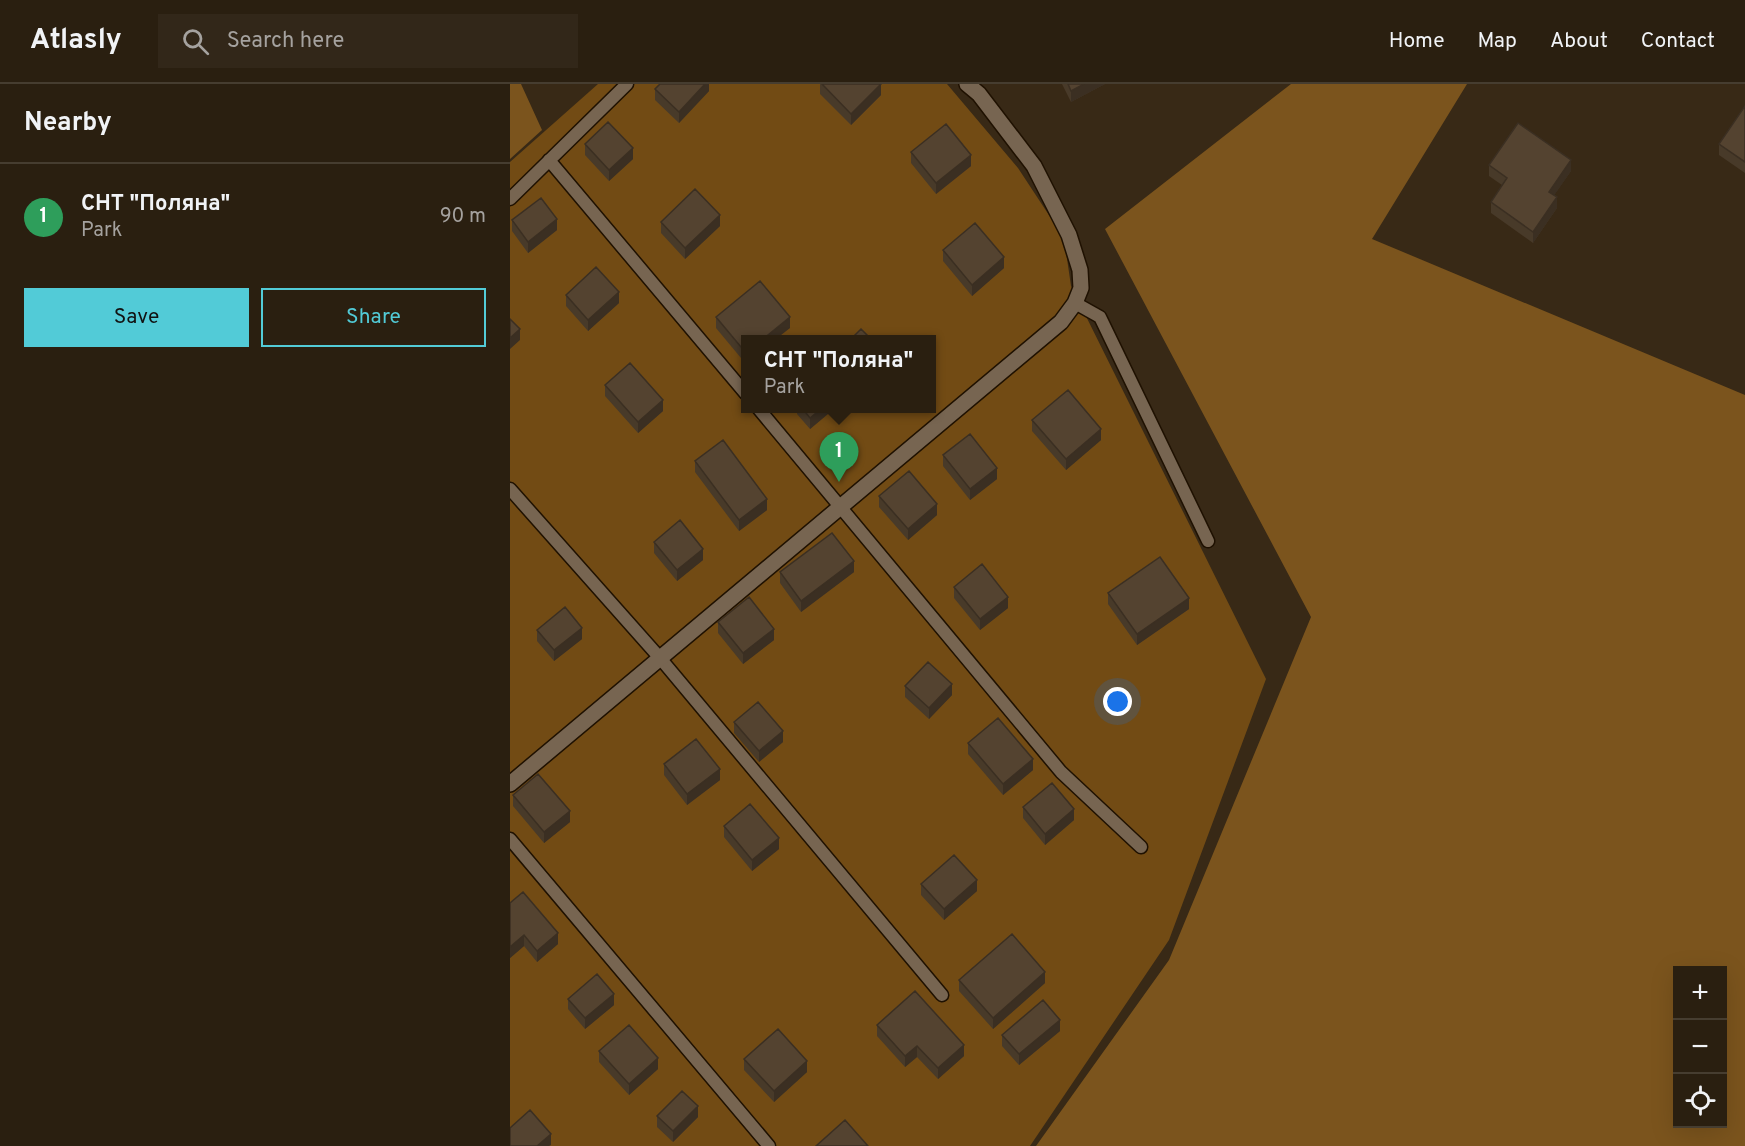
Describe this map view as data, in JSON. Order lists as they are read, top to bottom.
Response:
{
  "page": {
    "header": "Atlasly",
    "search": "Search here",
    "nav": [
      "Home",
      "Map",
      "About",
      "Contact"
    ],
    "heading": "Nearby",
    "list": [
      {
        "mark": "1",
        "name": "СНТ \"Поляна\"",
        "note": "Park",
        "value": "90 m"
      }
    ],
    "buttons": ["Save", "Share"],
    "popup": ["СНТ \"Поляна\"", "Park"],
    "pins": "1",
    "map_buttons": ["+", "−"]
  }
}
